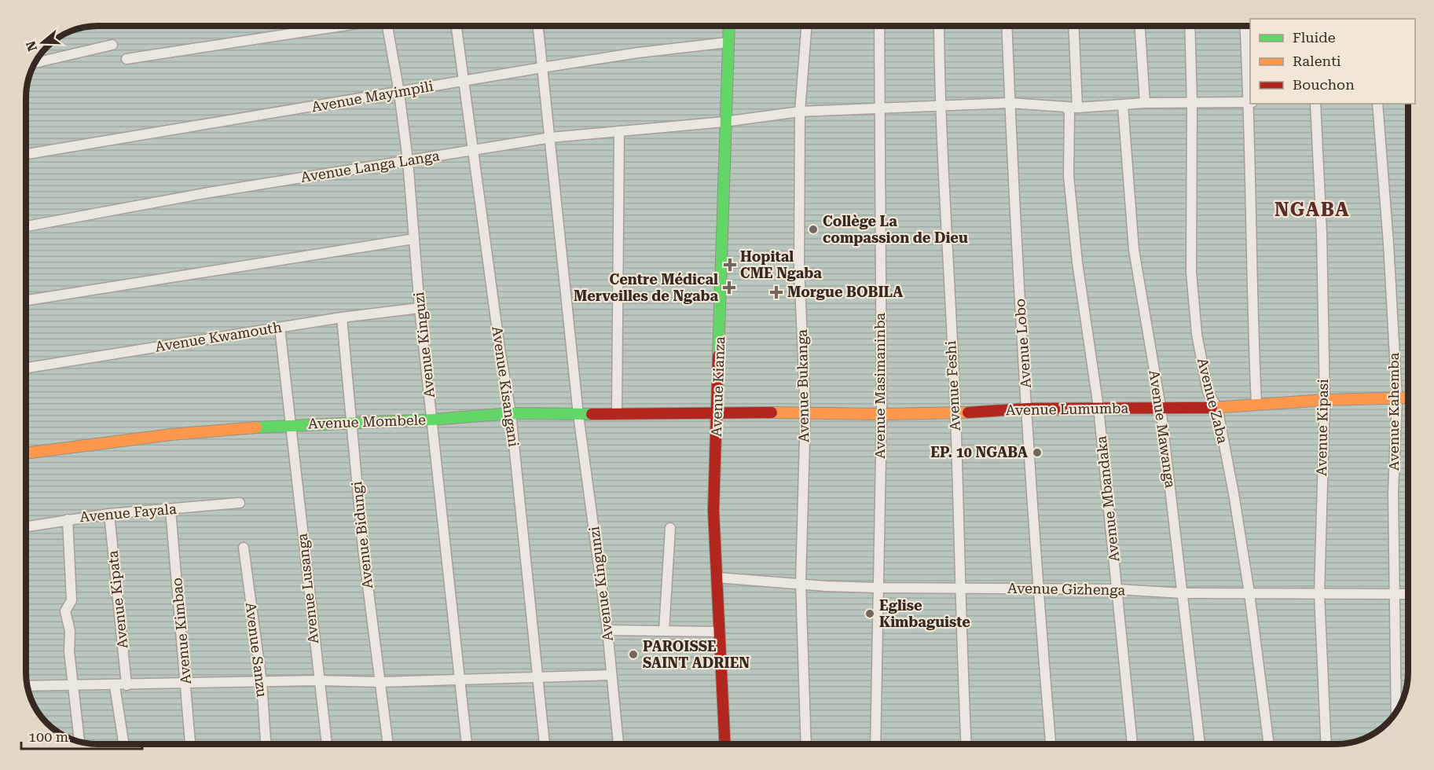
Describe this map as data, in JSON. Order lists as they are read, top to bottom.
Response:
{
  "streets": {
    "street": [
      "Avenue Mayimpili",
      "Avenue Langa Langa",
      "Avenue Kwamouth",
      "Avenue Lobo",
      "Avenue Kinguzi",
      "Avenue Bukanga",
      "Avenue Masimaninba",
      "Avenue Feshi",
      "Avenue Kisangani",
      "Avenue Kianza",
      "Avenue Zaba",
      "Avenue Lumumba",
      "Avenue Kahemba",
      "Avenue Mombele",
      "Avenue Kipasi",
      "Avenue Mawanga",
      "Avenue Mbandaka",
      "Avenue Fayala",
      "Avenue Bidungi",
      "Avenue Kingunzi",
      "Avenue Lusanga",
      "Avenue Gizhenga",
      "Avenue Kipata",
      "Avenue Kimbao",
      "Avenue Sanzu"
    ]
  },
  "crossings": [
    ["Avenue Mayimpili", "Avenue Kinguzi"],
    ["Avenue Mayimpili", "Avenue Kisangani"],
    ["Avenue Mayimpili", "Avenue Kianza"],
    ["Avenue Mayimpili", "Avenue Kingunzi"],
    ["Avenue Langa Langa", "Avenue Lobo"],
    ["Avenue Langa Langa", "Avenue Kinguzi"],
    ["Avenue Langa Langa", "Avenue Bukanga"],
    ["Avenue Langa Langa", "Avenue Masimaninba"],
    ["Avenue Langa Langa", "Avenue Feshi"],
    ["Avenue Langa Langa", "Avenue Kisangani"],
    ["Avenue Langa Langa", "Avenue Kianza"],
    ["Avenue Langa Langa", "Avenue Zaba"],
    ["Avenue Langa Langa", "Avenue Mawanga"],
    ["Avenue Langa Langa", "Avenue Mbandaka"],
    ["Avenue Langa Langa", "Avenue Kingunzi"],
    ["Avenue Kwamouth", "Avenue Kinguzi"],
    ["Avenue Kwamouth", "Avenue Bidungi"],
    ["Avenue Kwamouth", "Avenue Lusanga"],
    ["Avenue Lobo", "Avenue Lumumba"],
    ["Avenue Lobo", "Avenue Gizhenga"],
    ["Avenue Kinguzi", "Avenue Mombele"],
    ["Avenue Bukanga", "Avenue Lumumba"],
    ["Avenue Bukanga", "Avenue Gizhenga"],
    ["Avenue Masimaninba", "Avenue Lumumba"],
    ["Avenue Masimaninba", "Avenue Gizhenga"],
    ["Avenue Feshi", "Avenue Lumumba"],
    ["Avenue Feshi", "Avenue Gizhenga"],
    ["Avenue Kisangani", "Avenue Mombele"],
    ["Avenue Kianza", "Avenue Lumumba"],
    ["Avenue Kianza", "Avenue Mombele"],
    ["Avenue Kianza", "Avenue Gizhenga"],
    ["Avenue Zaba", "Avenue Lumumba"],
    ["Avenue Zaba", "Avenue Gizhenga"],
    ["Avenue Lumumba", "Avenue Kahemba"],
    ["Avenue Lumumba", "Avenue Mombele"],
    ["Avenue Lumumba", "Avenue Kipasi"],
    ["Avenue Lumumba", "Avenue Mawanga"],
    ["Avenue Lumumba", "Avenue Mbandaka"],
    ["Avenue Kahemba", "Avenue Gizhenga"],
    ["Avenue Mombele", "Avenue Bidungi"],
    ["Avenue Mombele", "Avenue Kingunzi"],
    ["Avenue Mombele", "Avenue Lusanga"],
    ["Avenue Kipasi", "Avenue Gizhenga"],
    ["Avenue Mawanga", "Avenue Gizhenga"],
    ["Avenue Mbandaka", "Avenue Gizhenga"],
    ["Avenue Fayala", "Avenue Kipata"],
    ["Avenue Fayala", "Avenue Kimbao"]
  ],
  "districts": ["NGABA"],
  "places": {
    "other": [
      "Collège La compassion de Dieu",
      "EP. 10 NGABA",
      "Eglise Kimbaguiste",
      "PAROISSE SAINT ADRIEN"
    ],
    "health": ["Hopital CME Ngaba", "Centre Médical Merveilles de Ngaba", "Morgue BOBILA"]
  },
  "legend": ["Fluide", "Ralenti", "Bouchon"],
  "scale_bar": "100 m",
  "north": "left"
}
